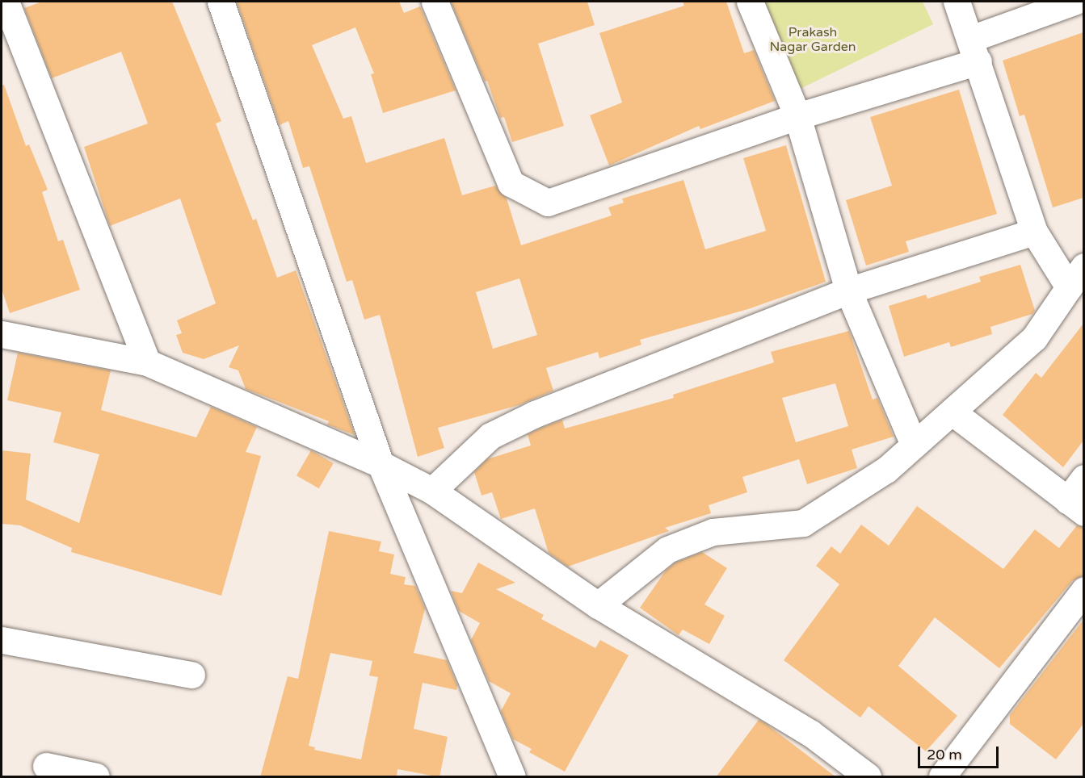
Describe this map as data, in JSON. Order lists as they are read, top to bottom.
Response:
{
  "parks": ["Prakash Nagar Garden"],
  "scale_bar": "20 m"
}
